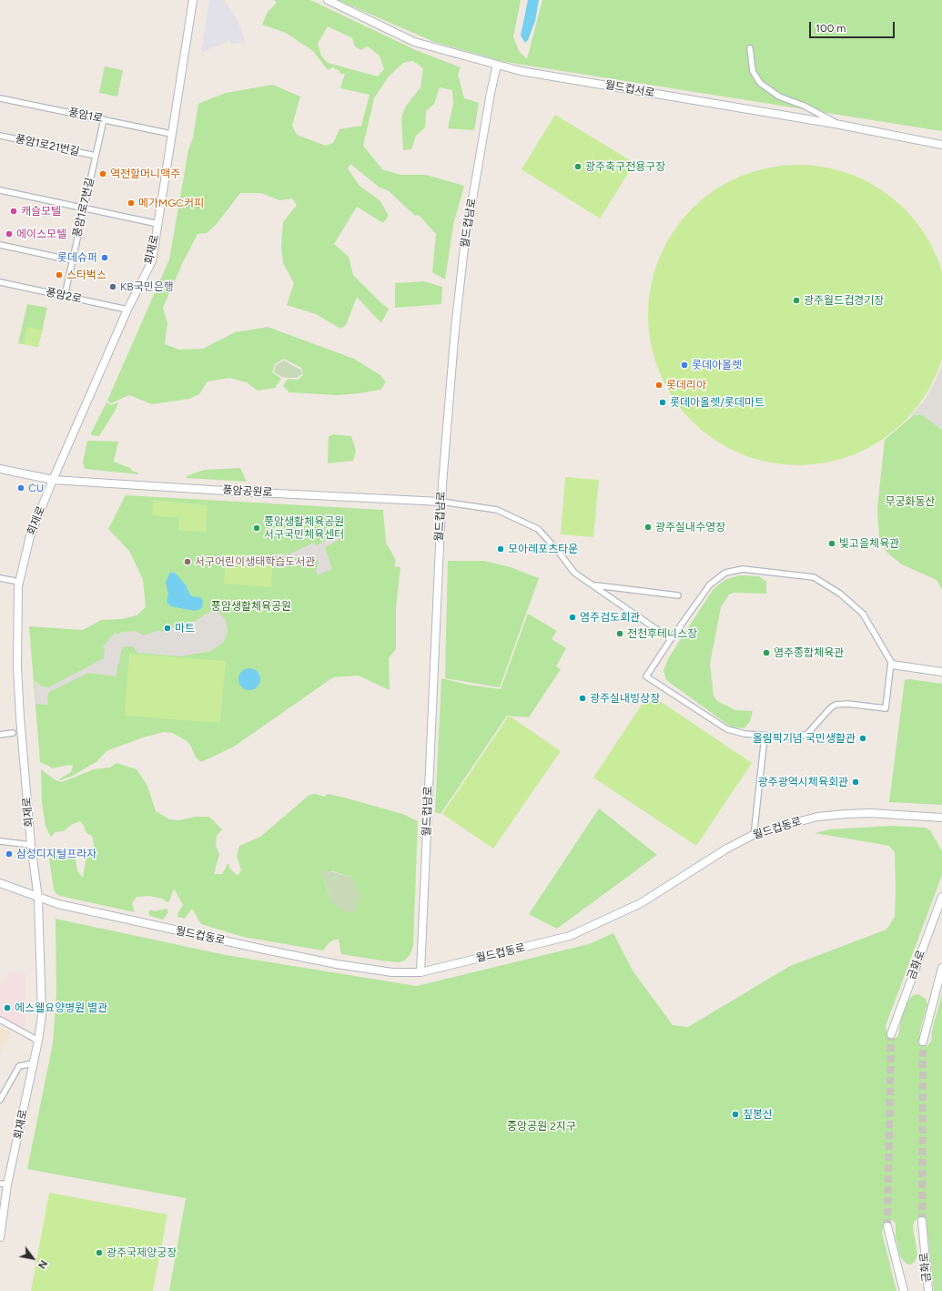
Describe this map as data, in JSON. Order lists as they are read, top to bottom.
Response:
{
  "streets": {
    "street": [
      "월드컵서로",
      "풍암1로",
      "풍암1로21번길",
      "풍암1로7번길",
      "월드컵남로",
      "회재로",
      "풍암2로",
      "풍암공원로",
      "월드컵동로",
      "금화로"
    ]
  },
  "crossings": [
    ["월드컵서로", "월드컵남로"],
    ["풍암1로", "풍암1로7번길"],
    ["풍암1로", "회재로"],
    ["풍암1로21번길", "풍암1로7번길"],
    ["풍암1로7번길", "풍암2로"],
    ["월드컵남로", "풍암공원로"],
    ["월드컵남로", "월드컵동로"],
    ["회재로", "풍암2로"],
    ["회재로", "풍암공원로"],
    ["회재로", "월드컵동로"]
  ],
  "parks": ["무궁화동산", "풍암생활체육공원", "중앙공원 2지구"],
  "places": [
    "광주축구전용구장",
    "역전할머니맥주",
    "메가MGC커피",
    "캐슬모텔",
    "에이스모텔",
    "롯데슈퍼",
    "스타벅스",
    "KB국민은행",
    "광주월드컵경기장",
    "롯데아올렛",
    "롯데리아",
    "롯데아올렛/롯데마트",
    "CU",
    "광주실내수영장",
    "풍암생활체육공원 서구국민체육센터",
    "빛고을체육관",
    "모아레포츠타운",
    "서구어린이생태학습도서관",
    "염주검도회관",
    "마트",
    "전천후테니스장",
    "염주종합체육관",
    "광주실내빙상장",
    "올림픽기념 국민생활관",
    "광주광역시체육회관",
    "삼성디지털프라자",
    "에스웰요양병원 별관",
    "짚봉산",
    "광주국제양궁장"
  ],
  "scale_bar": "100 m",
  "north": "bottom right"
}
